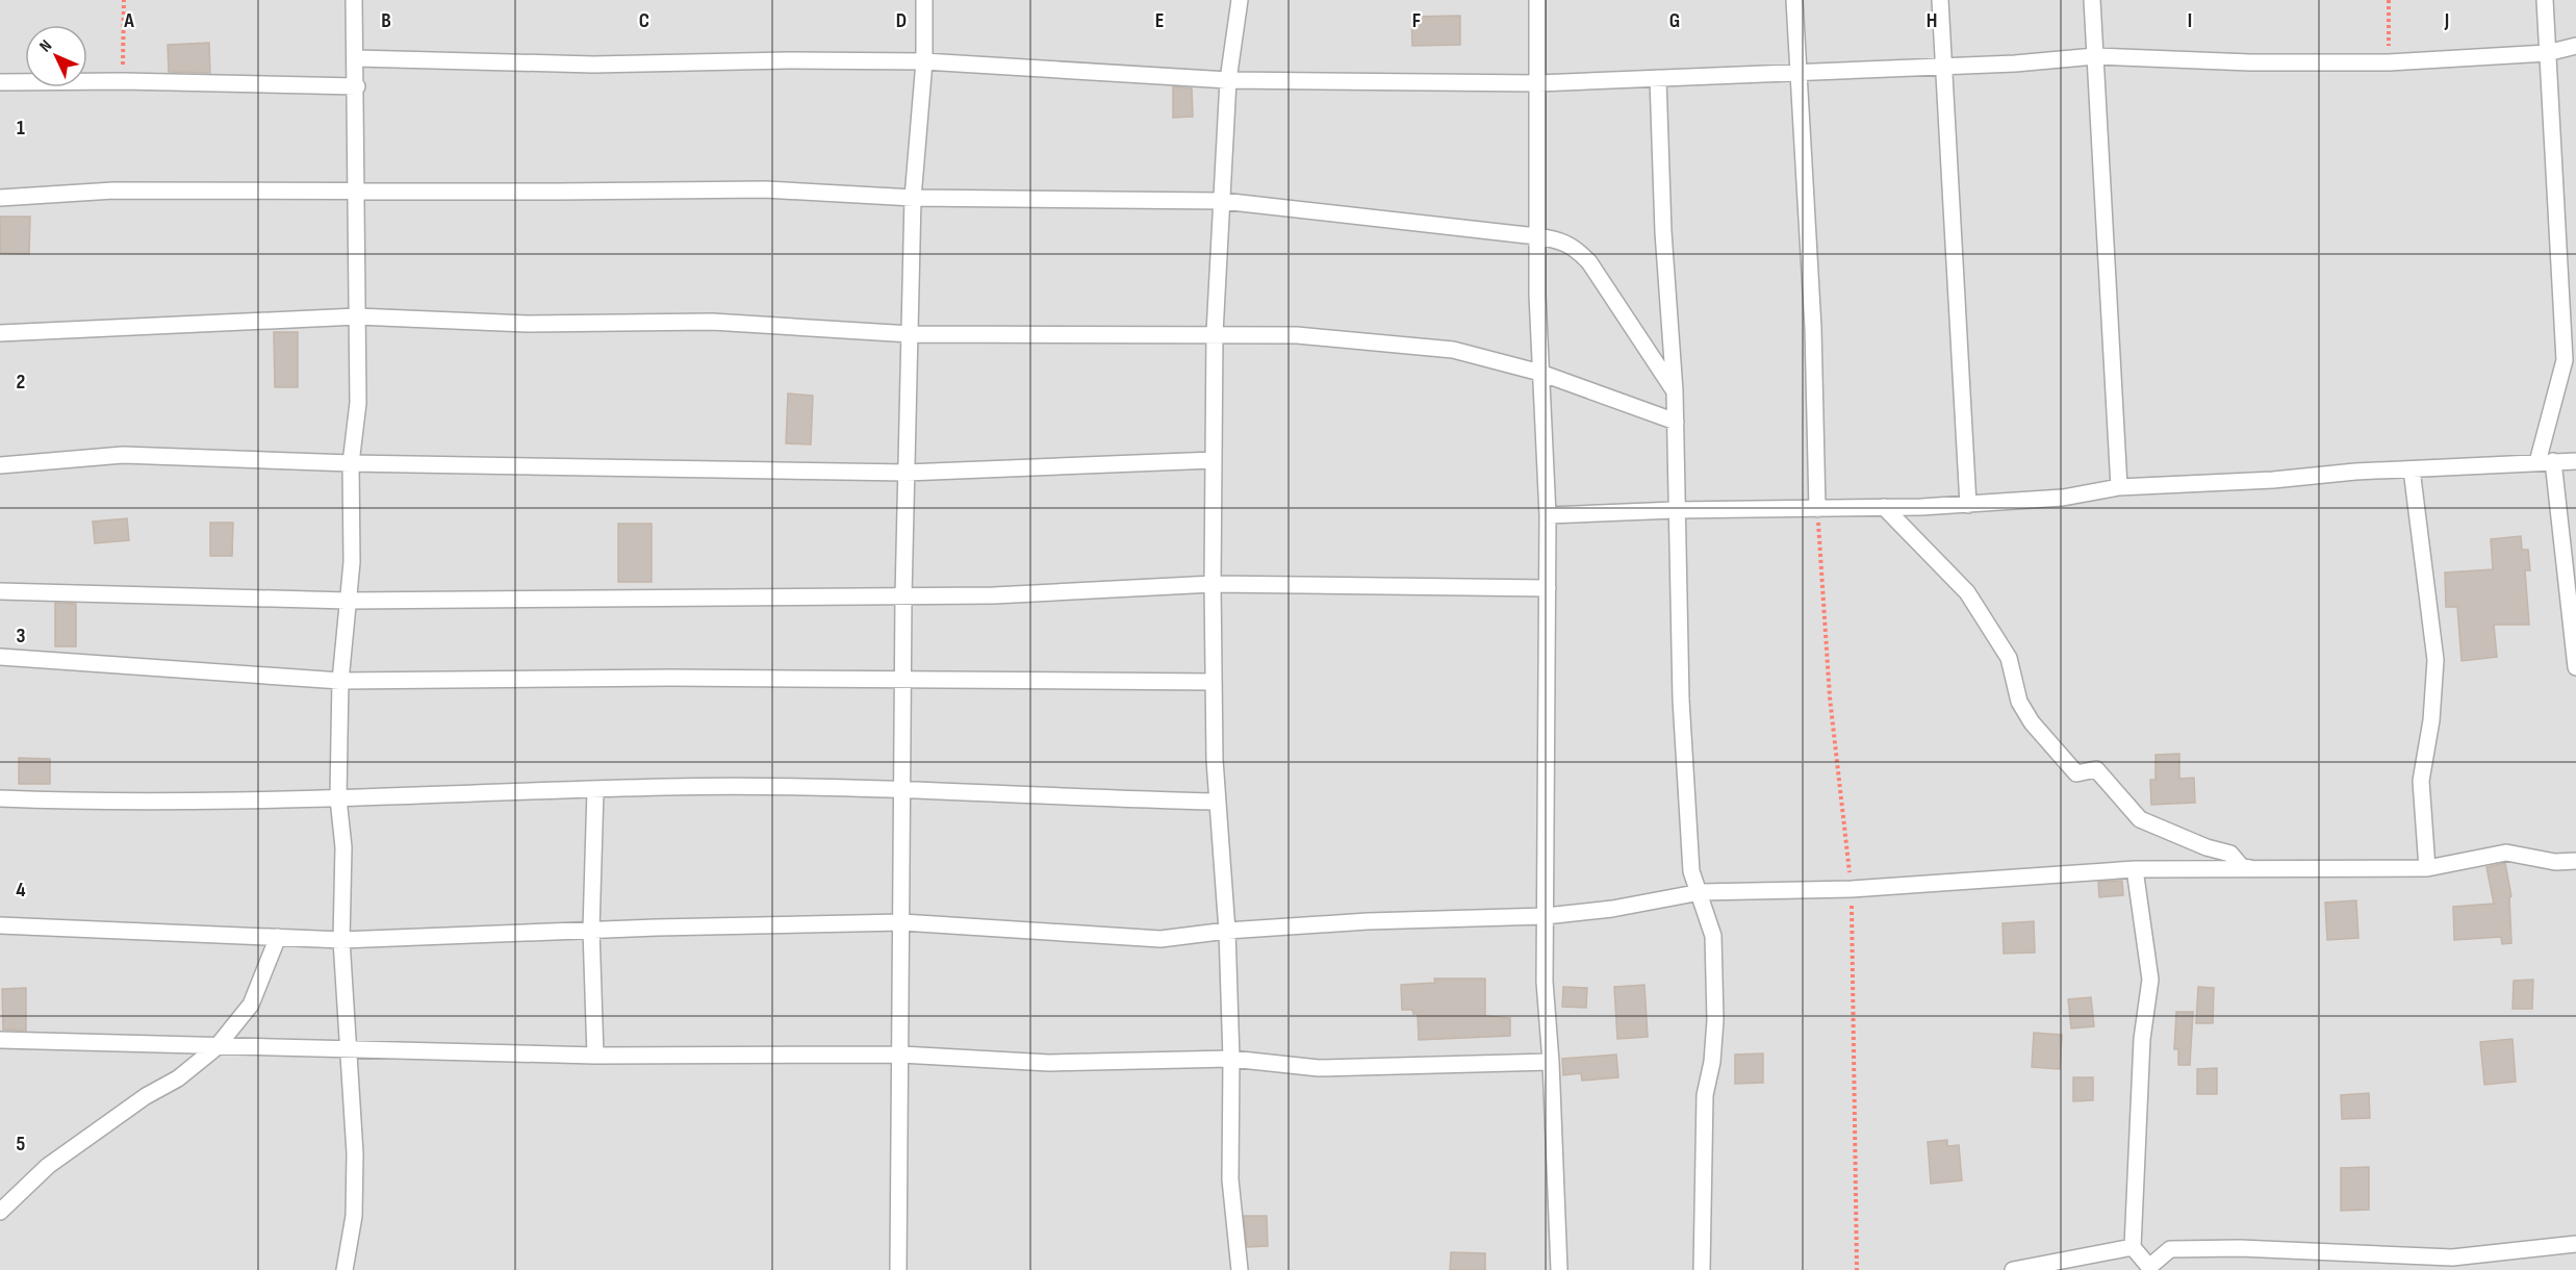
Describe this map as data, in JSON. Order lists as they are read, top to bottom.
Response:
{
  "north": "top left",
  "grid": {
    "columns": [
      "A",
      "B",
      "C",
      "D",
      "E",
      "F",
      "G",
      "H",
      "I",
      "J"
    ],
    "rows": [
      "1",
      "2",
      "3",
      "4",
      "5"
    ]
  }
}
